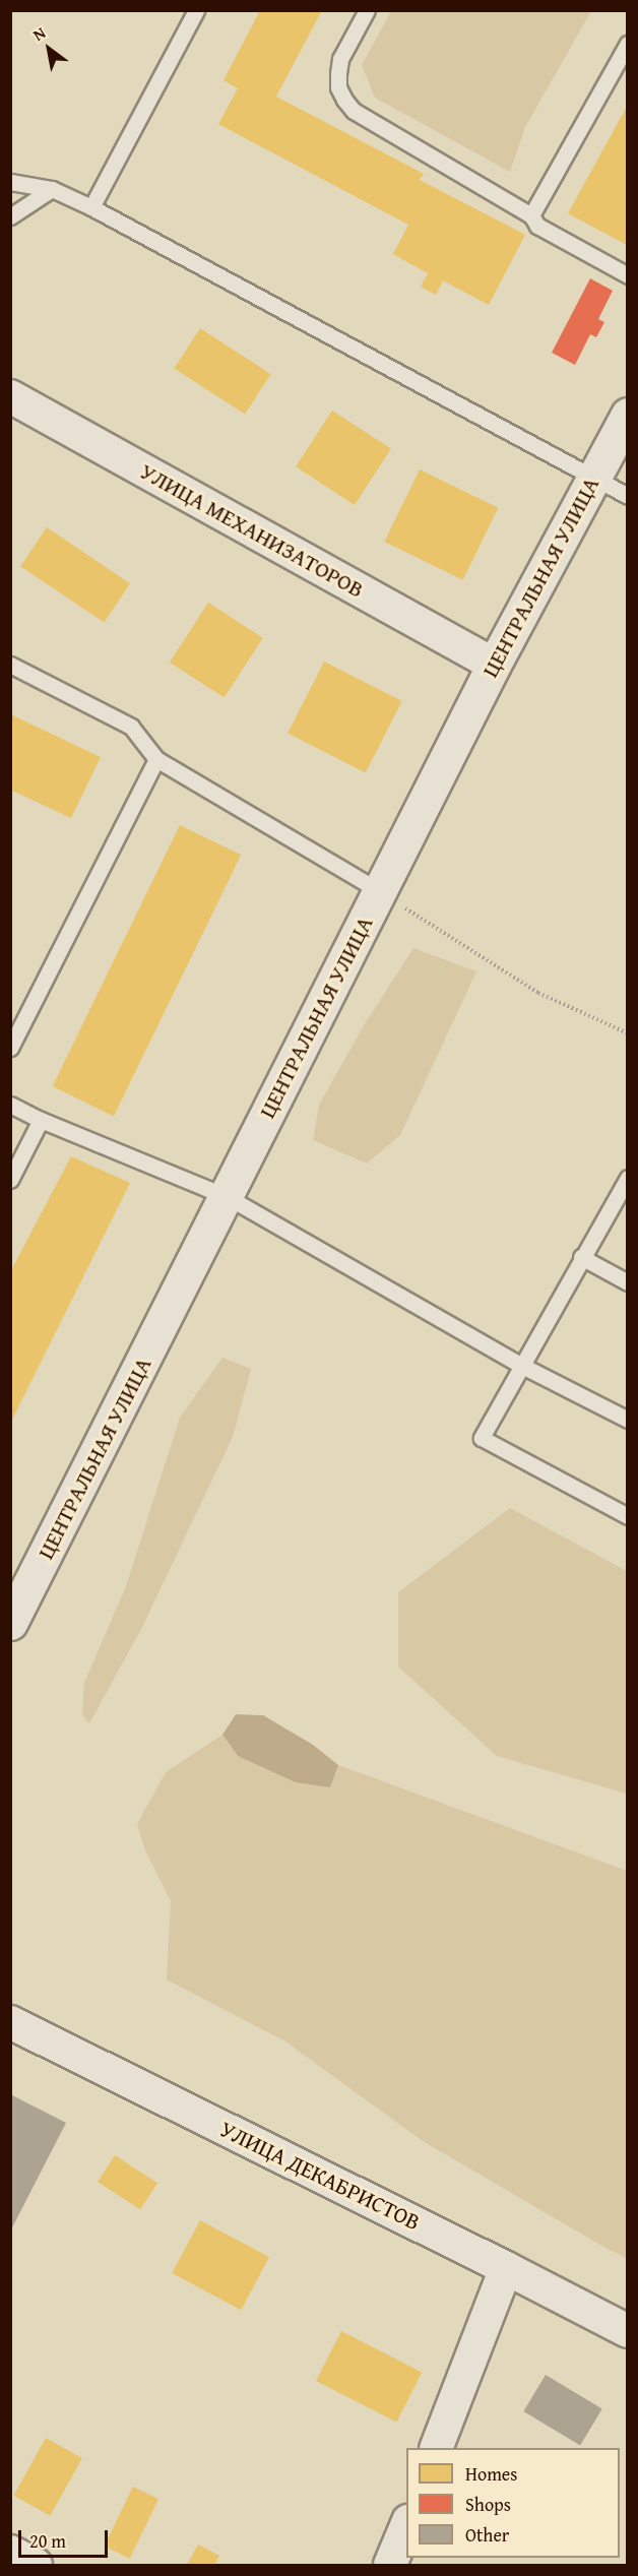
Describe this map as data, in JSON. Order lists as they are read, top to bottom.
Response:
{
  "streets": {
    "street": ["УЛИЦА МЕХАНИЗАТОРОВ", "ЦЕНТРАЛЬНАЯ УЛИЦА", "УЛИЦА ДЕКАБРИСТОВ"]
  },
  "crossings": [
    ["УЛИЦА МЕХАНИЗАТОРОВ", "ЦЕНТРАЛЬНАЯ УЛИЦА"]
  ],
  "legend": ["Homes", "Shops", "Other"],
  "scale_bar": "20 m",
  "north": "top left"
}
